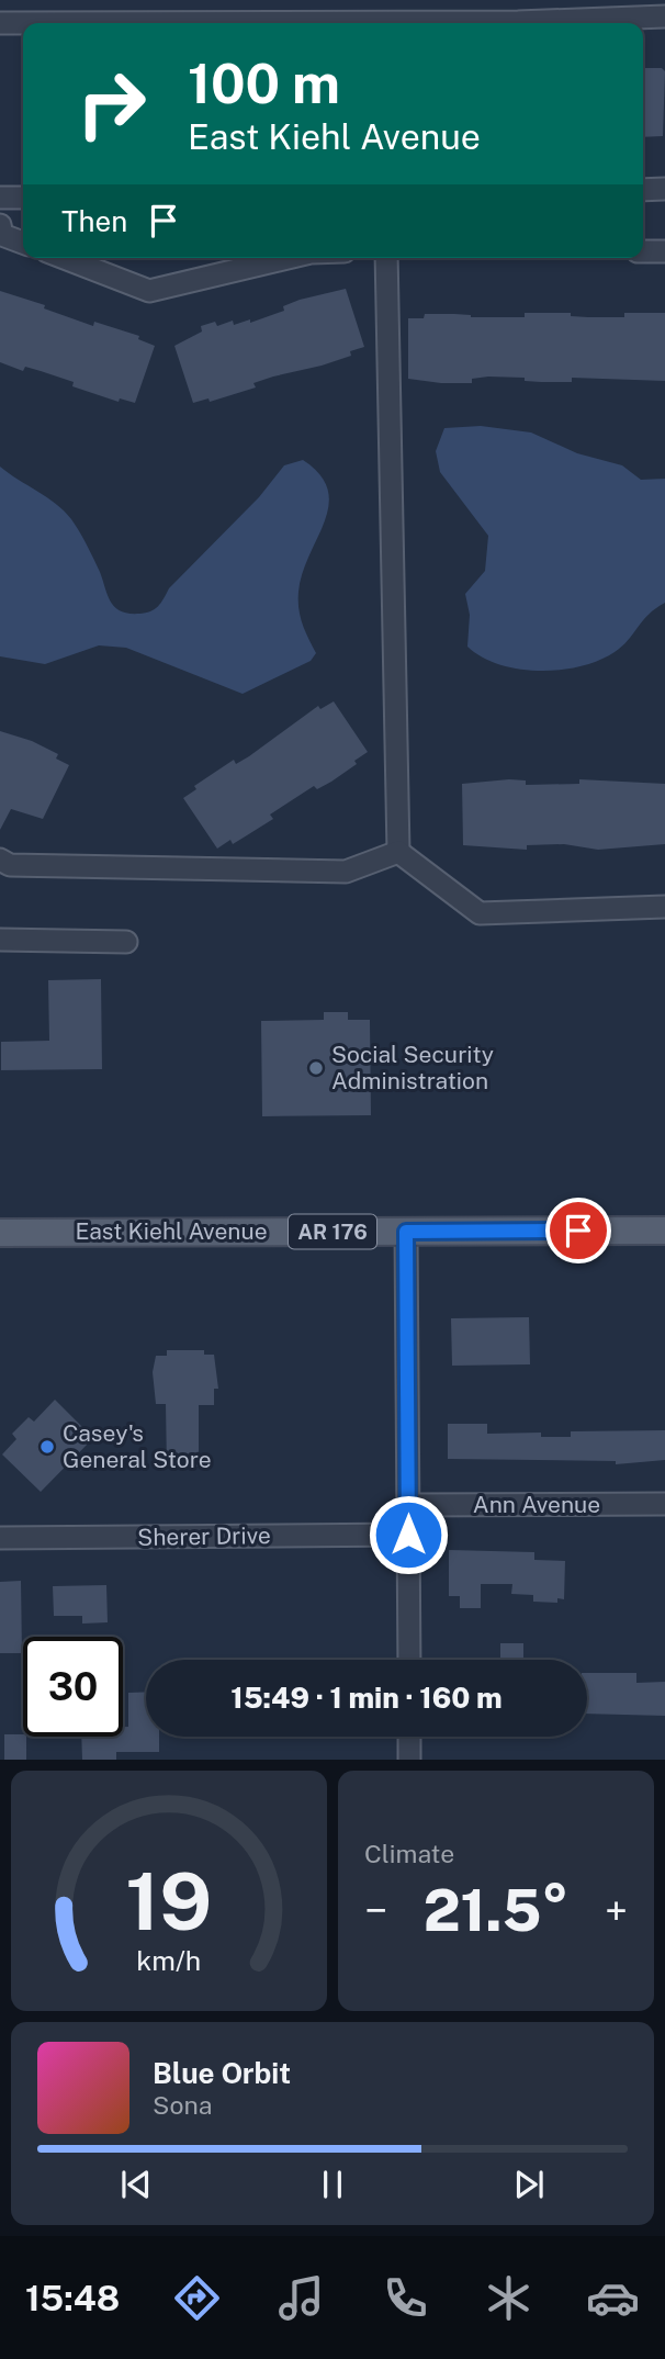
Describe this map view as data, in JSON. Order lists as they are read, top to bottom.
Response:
{
  "streets": {
    "main road": ["East Kiehl Avenue", "AR 176"],
    "street": ["Ann Avenue", "Sherer Drive"]
  },
  "places": ["Social Security Administration", "Casey's General Store"],
  "page": {
    "turn": ["100 m", "East Kiehl Avenue"],
    "then": "Then",
    "limit": "30",
    "trip": "15:49 · 1 min · 160 m",
    "tile": "Climate",
    "heat": ["−", "21.5°", "+"],
    "song": ["Blue Orbit", "Sona"],
    "tabs": "15:48",
    "gauge": ["19", "km/h"]
  }
}
